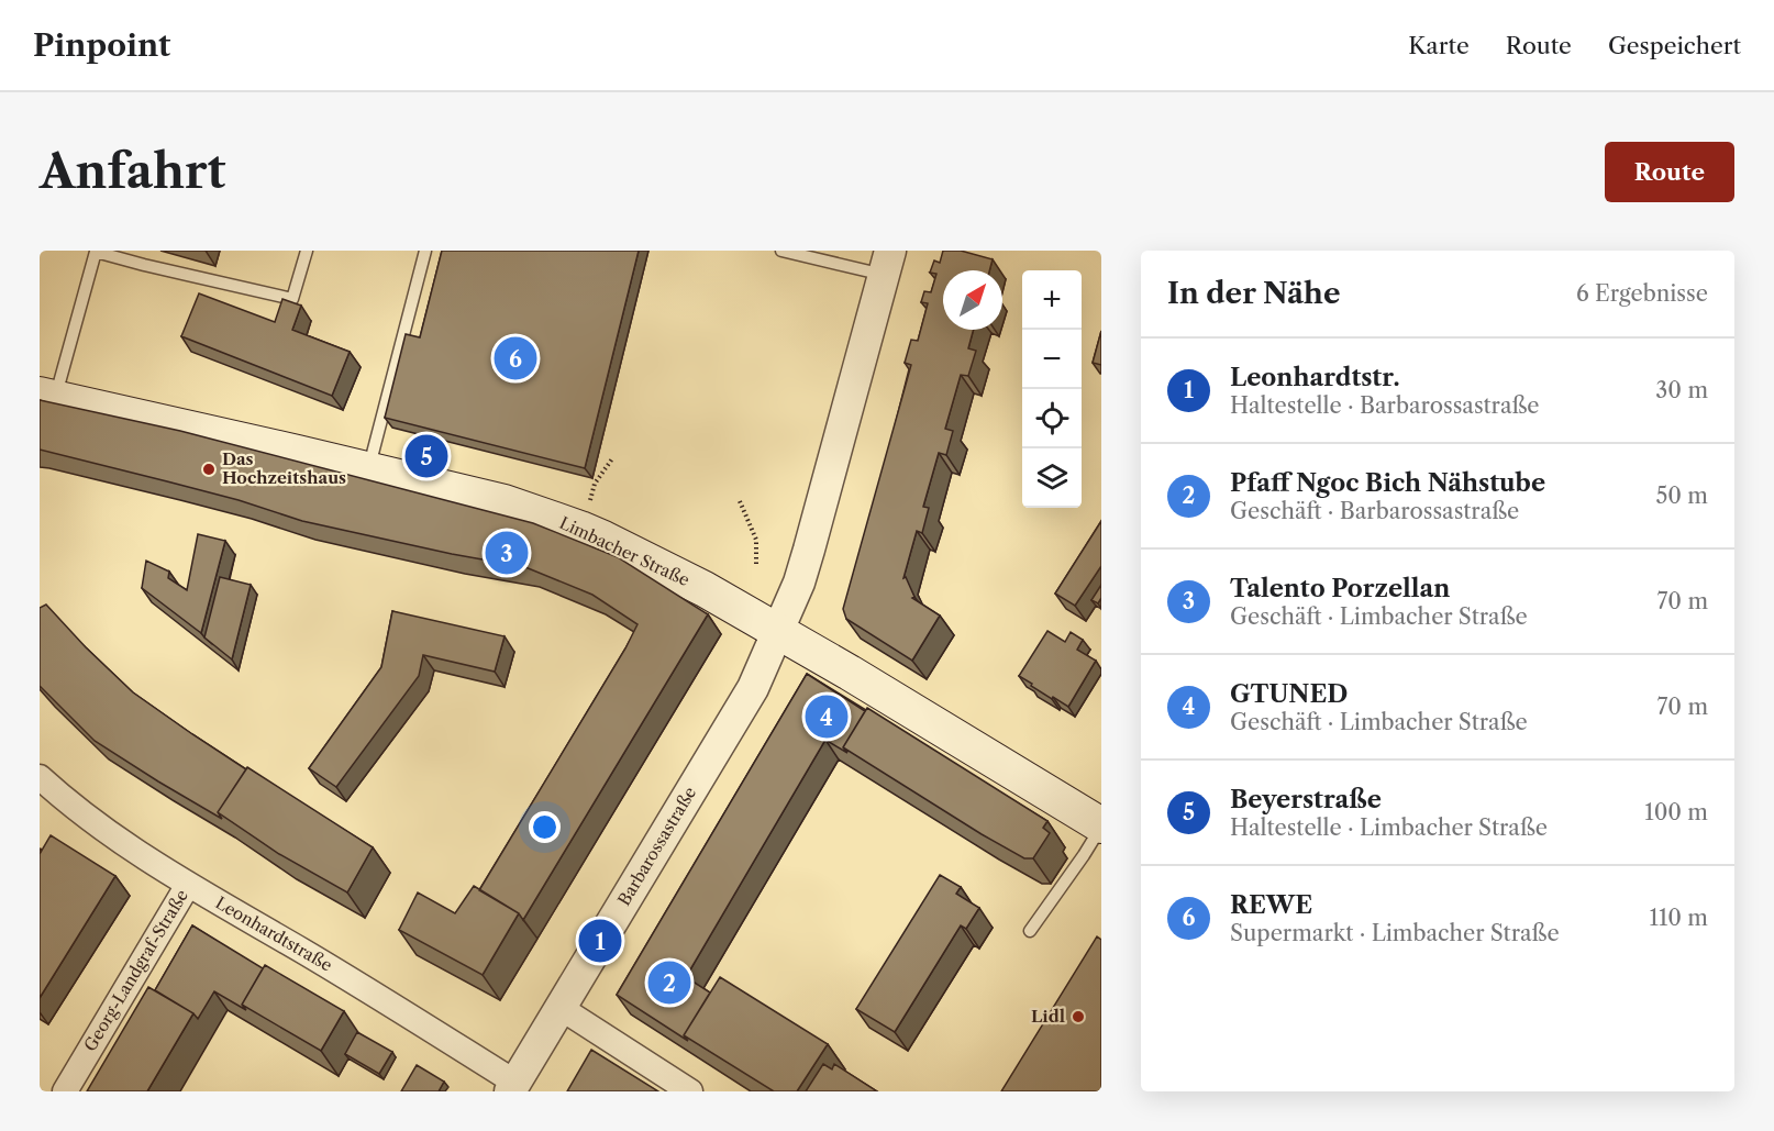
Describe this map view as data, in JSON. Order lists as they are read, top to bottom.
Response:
{
  "streets": {
    "main road": ["Limbacher Straße"],
    "street": ["Barbarossastraße", "Leonhardtstraße", "Georg-Landgraf-Straße"]
  },
  "crossings": [
    ["Limbacher Straße", "Barbarossastraße"],
    ["Barbarossastraße", "Leonhardtstraße"],
    ["Leonhardtstraße", "Georg-Landgraf-Straße"]
  ],
  "places": ["Das Hochzeitshaus", "Lidl"],
  "north": "top right",
  "page": {
    "header": "Pinpoint",
    "nav": ["Karte", "Route", "Gespeichert"],
    "buttons": "Route",
    "title": "Anfahrt",
    "heading": ["In der Nähe", "6 Ergebnisse"],
    "map_buttons": ["+", "−"],
    "pins": [
      "6",
      "5",
      "3",
      "4",
      "1",
      "2"
    ],
    "list": [
      {
        "mark": "1",
        "name": "Leonhardtstr.",
        "note": "Haltestelle · Barbarossastraße",
        "value": "30 m"
      },
      {
        "mark": "2",
        "name": "Pfaff Ngoc Bich Nähstube",
        "note": "Geschäft · Barbarossastraße",
        "value": "50 m"
      },
      {
        "mark": "3",
        "name": "Talento Porzellan",
        "note": "Geschäft · Limbacher Straße",
        "value": "70 m"
      },
      {
        "mark": "4",
        "name": "GTUNED",
        "note": "Geschäft · Limbacher Straße",
        "value": "70 m"
      },
      {
        "mark": "5",
        "name": "Beyerstraße",
        "note": "Haltestelle · Limbacher Straße",
        "value": "100 m"
      },
      {
        "mark": "6",
        "name": "REWE",
        "note": "Supermarkt · Limbacher Straße",
        "value": "110 m"
      }
    ]
  }
}
